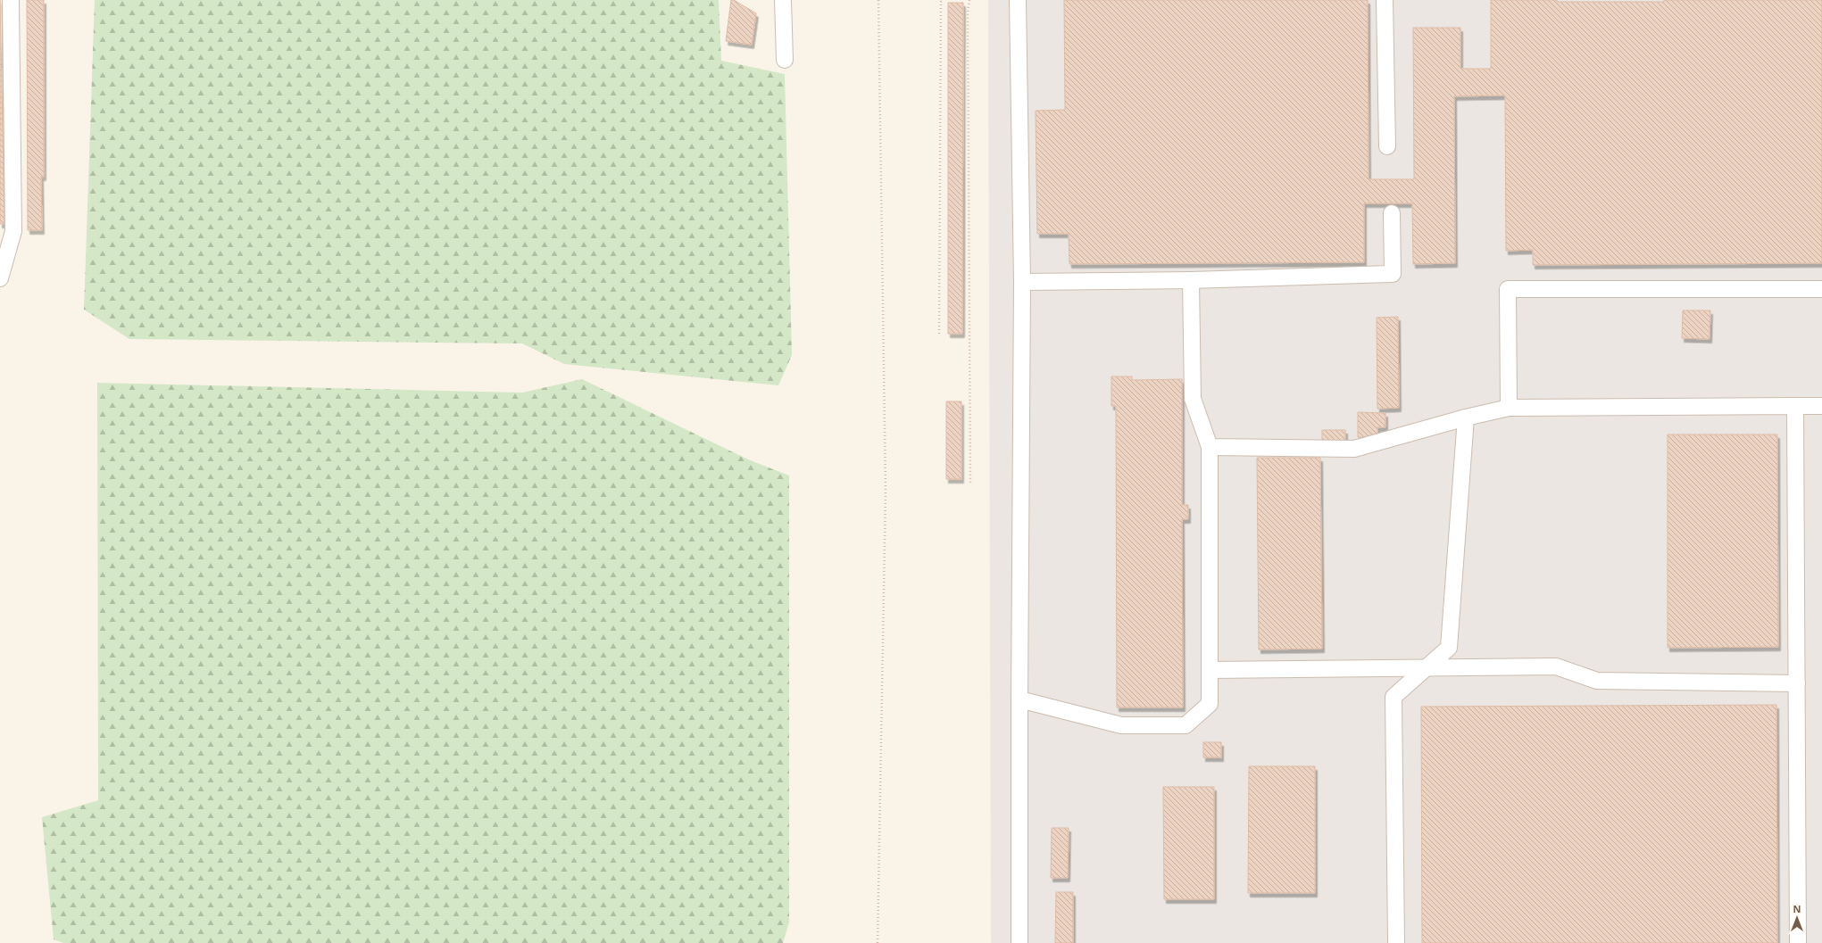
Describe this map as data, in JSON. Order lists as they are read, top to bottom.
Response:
{
  "north": "top"
}
